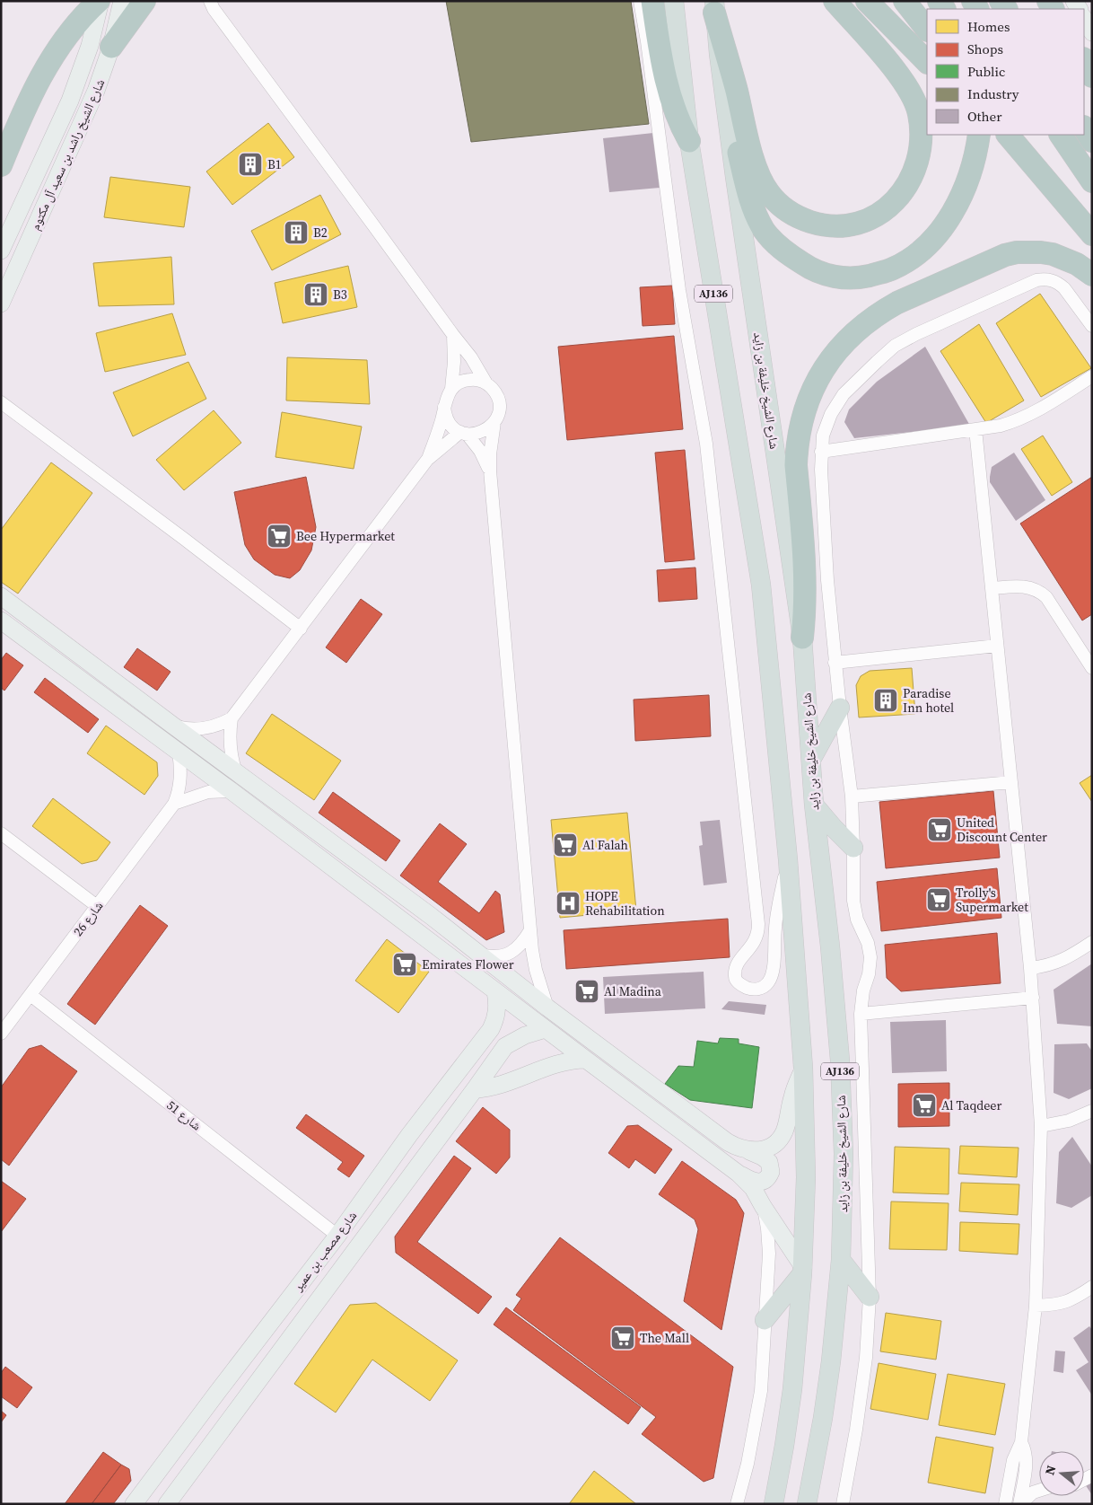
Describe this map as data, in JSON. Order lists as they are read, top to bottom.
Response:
{
  "streets": {
    "main road": ["AJ136", "شارع الشيخ خليفة بن زايد"],
    "street": [
      "شارع الشيخ راشد بن سعيد آل مكتوم",
      "شارع 26",
      "شارع 51",
      "شارع مصعب بن عمير"
    ]
  },
  "crossings": [
    ["شارع 26", "شارع 51"],
    ["شارع 51", "شارع مصعب بن عمير"]
  ],
  "places": {
    "building": [
      "B1",
      "B2",
      "B3",
      "Paradise Inn hotel"
    ],
    "supermarket": [
      "Bee Hypermarket",
      "United Discount Center",
      "Al Falah",
      "Trolly's Supermarket",
      "Emirates Flower",
      "Al Madina",
      "Al Taqdeer",
      "The Mall"
    ],
    "hospital": ["HOPE Rehabilitation"]
  },
  "legend": [
    "Homes",
    "Shops",
    "Public",
    "Industry",
    "Other"
  ],
  "north": "left"
}
